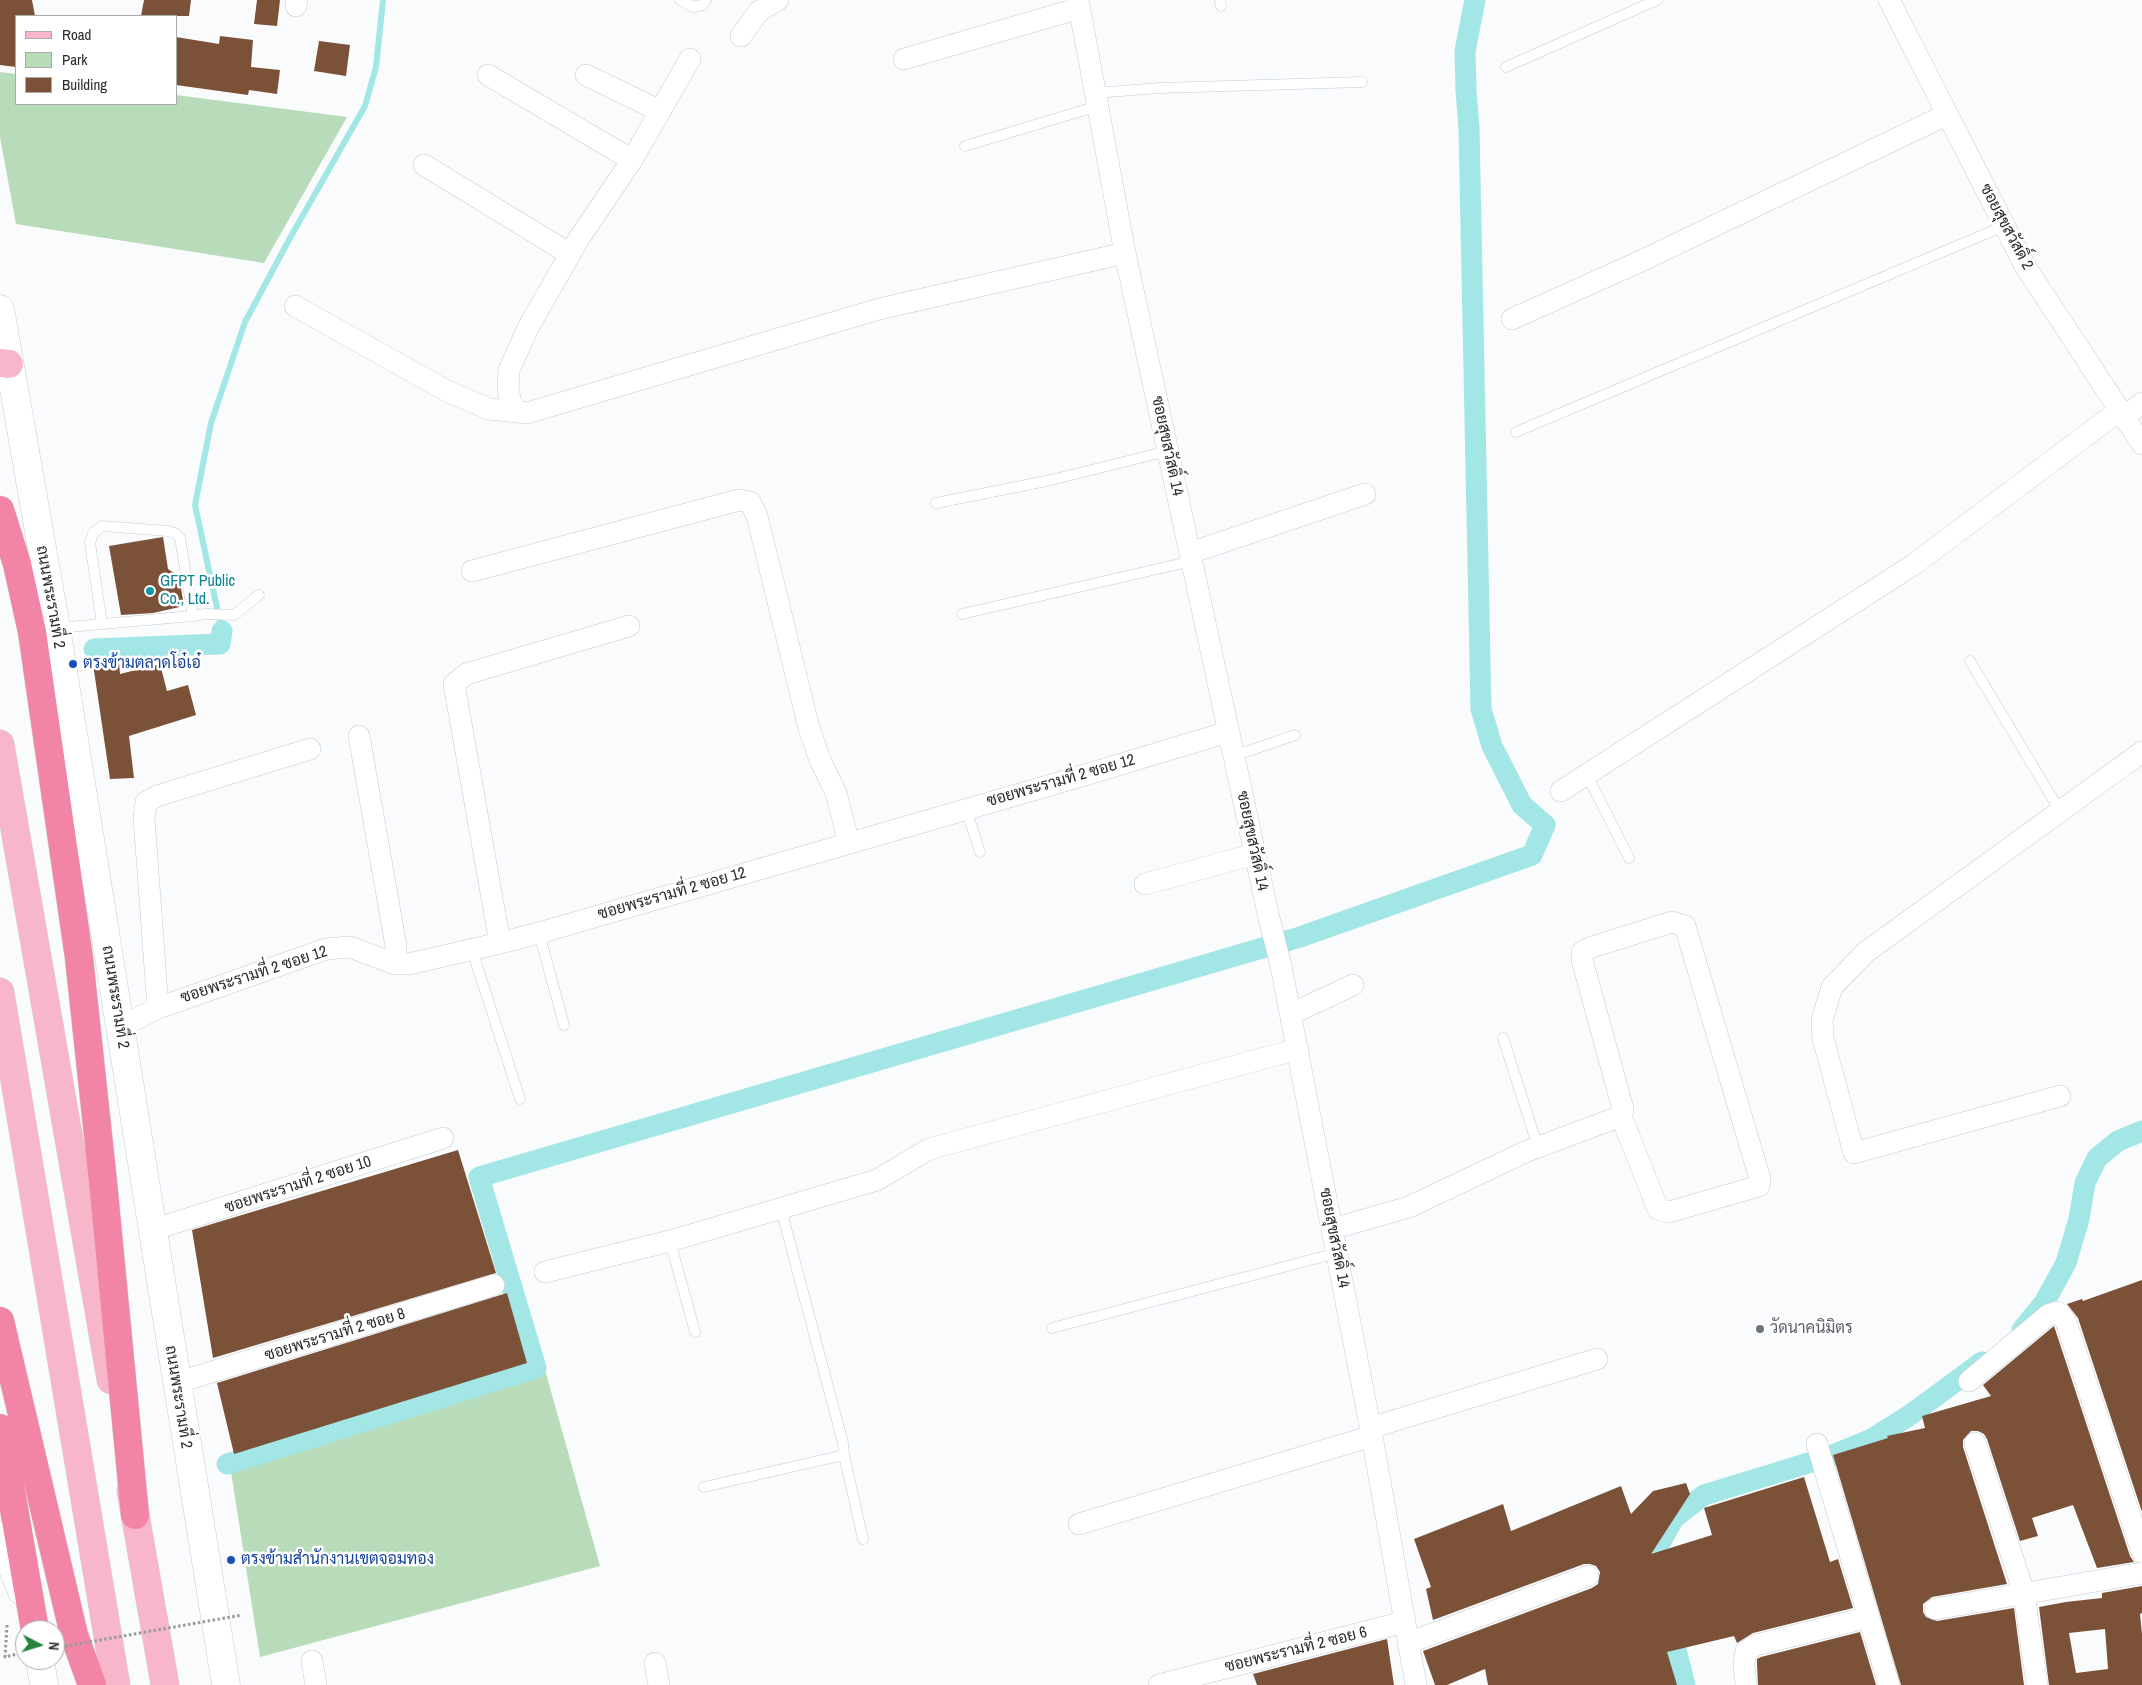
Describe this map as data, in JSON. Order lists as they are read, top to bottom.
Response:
{
  "streets": {
    "main road": ["ถนนพระรามที่ 2"],
    "street": [
      "ซอยสุขสวัสดิ์ 2",
      "ซอยสุขสวัสดิ์ 14",
      "ซอยพระรามที่ 2 ซอย 12",
      "ซอยพระรามที่ 2 ซอย 10",
      "ซอยพระรามที่ 2 ซอย 8",
      "ซอยพระรามที่ 2 ซอย 6"
    ]
  },
  "crossings": [
    ["ซอยสุขสวัสดิ์ 14", "ซอยพระรามที่ 2 ซอย 12"],
    ["ซอยสุขสวัสดิ์ 14", "ซอยพระรามที่ 2 ซอย 6"],
    ["ถนนพระรามที่ 2", "ซอยพระรามที่ 2 ซอย 12"],
    ["ถนนพระรามที่ 2", "ซอยพระรามที่ 2 ซอย 10"],
    ["ถนนพระรามที่ 2", "ซอยพระรามที่ 2 ซอย 8"]
  ],
  "places": [
    "GFPT Public Co., Ltd.",
    "ตรงข้ามตลาดโอ๋เอ๋",
    "วัดนาคนิมิตร",
    "ตรงข้ามสำนักงานเขตจอมทอง"
  ],
  "legend": ["Road", "Park", "Building"],
  "north": "right"
}
